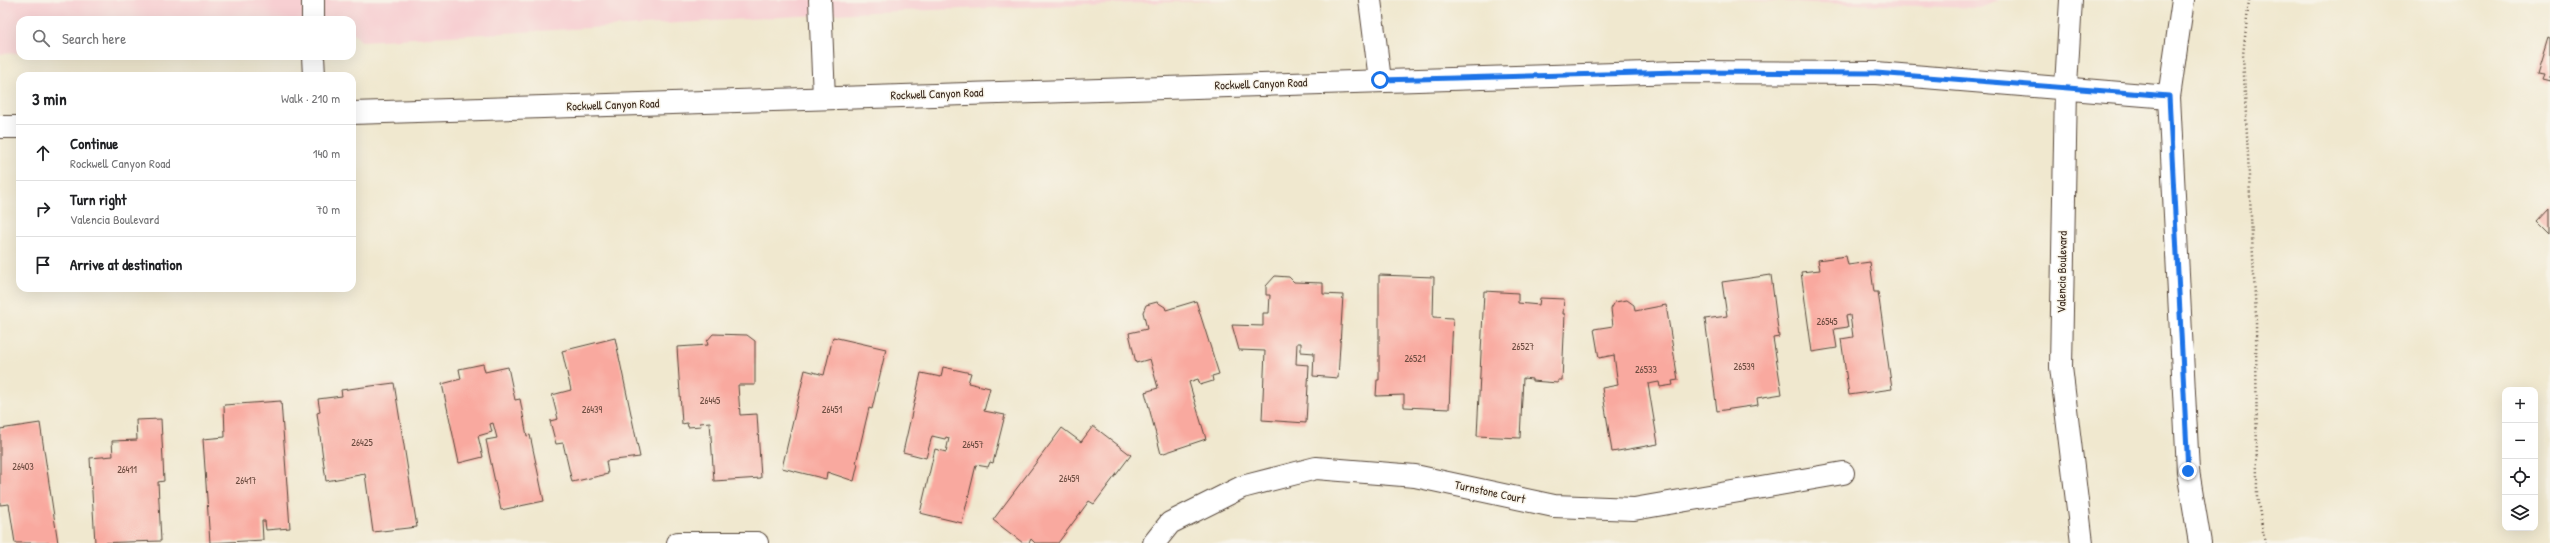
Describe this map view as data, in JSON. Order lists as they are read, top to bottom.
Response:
{
  "streets": {
    "street": ["Rockwell Canyon Road", "Valencia Boulevard", "Turnstone Court"]
  },
  "crossings": [
    ["Rockwell Canyon Road", "Valencia Boulevard"]
  ],
  "house_numbers": [
    "26545",
    "26527",
    "26521",
    "26539",
    "26533",
    "26445",
    "26439",
    "26451",
    "26425",
    "26457",
    "26403",
    "26411",
    "26459",
    "26417"
  ],
  "page": {
    "search": "Search here",
    "heading": ["3 min", "Walk · 210 m"],
    "list": [
      ["Continue", "Rockwell Canyon Road", "140 m"],
      ["Turn right", "Valencia Boulevard", "70 m"],
      "Arrive at destination"
    ],
    "map_buttons": ["+", "−"]
  }
}
